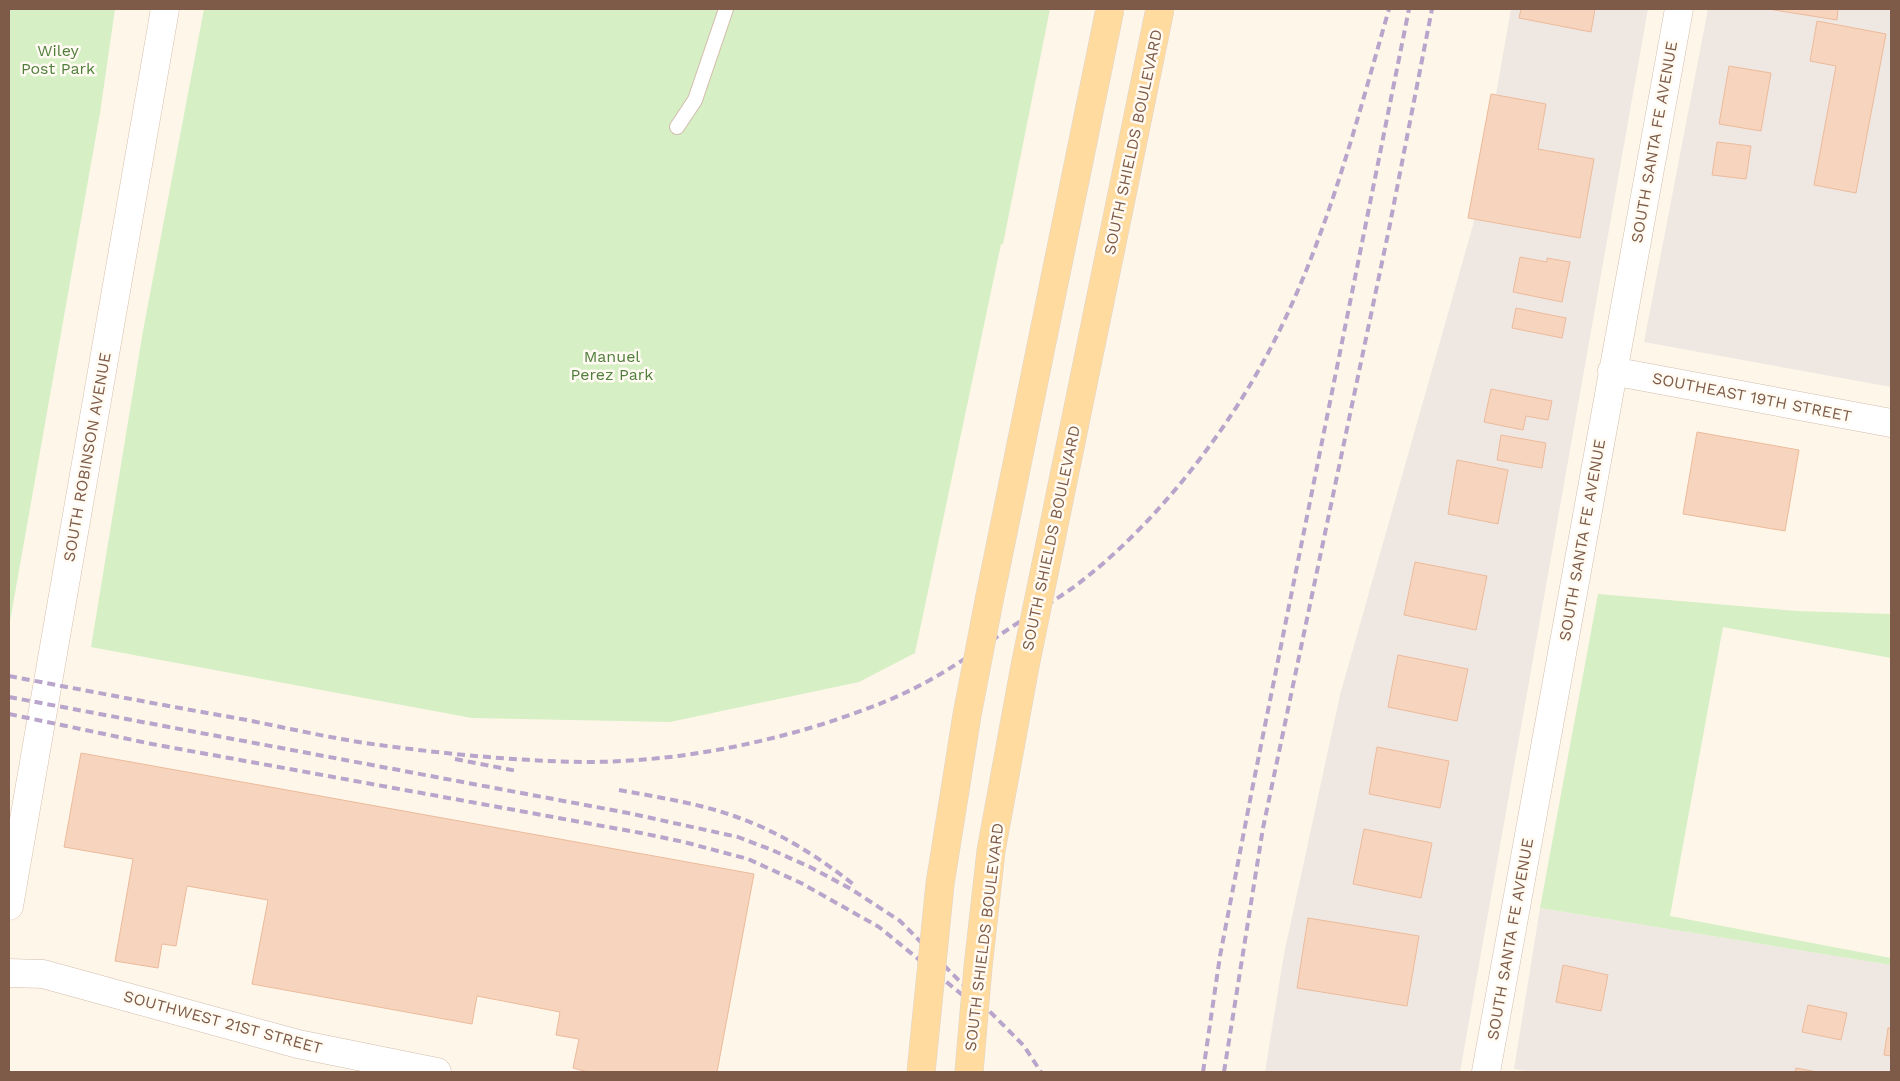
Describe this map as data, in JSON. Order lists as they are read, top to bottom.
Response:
{
  "streets": {
    "main road": ["SOUTH SHIELDS BOULEVARD"],
    "street": [
      "SOUTH SANTA FE AVENUE",
      "SOUTHEAST 19TH STREET",
      "SOUTH ROBINSON AVENUE",
      "SOUTHWEST 21ST STREET"
    ]
  },
  "crossings": [
    ["SOUTH SANTA FE AVENUE", "SOUTHEAST 19TH STREET"]
  ],
  "parks": ["Wiley Post Park", "Manuel Perez Park"]
}
